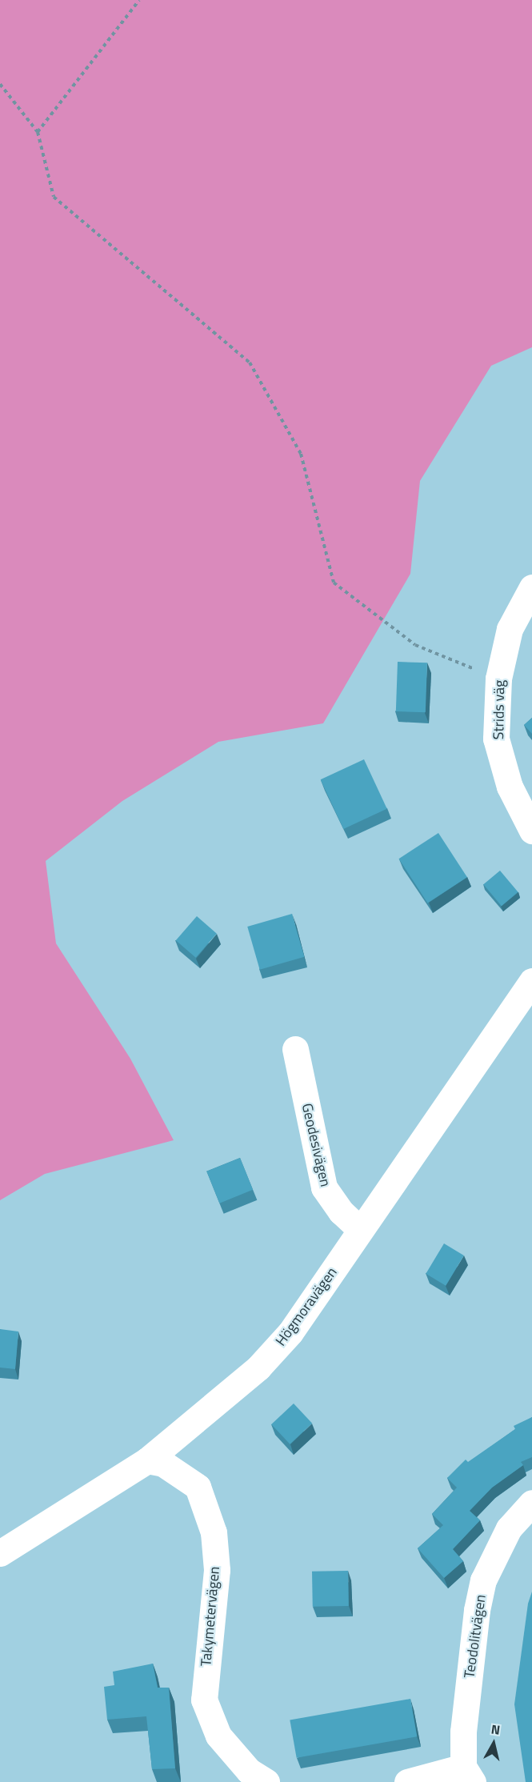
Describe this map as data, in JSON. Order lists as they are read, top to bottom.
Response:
{
  "streets": {
    "street": [
      "Strids väg",
      "Geodesivägen",
      "Högmoravägen",
      "Takymetervägen",
      "Teodolitvägen"
    ]
  },
  "crossings": [
    ["Geodesivägen", "Högmoravägen"],
    ["Högmoravägen", "Takymetervägen"]
  ],
  "north": "top"
}
